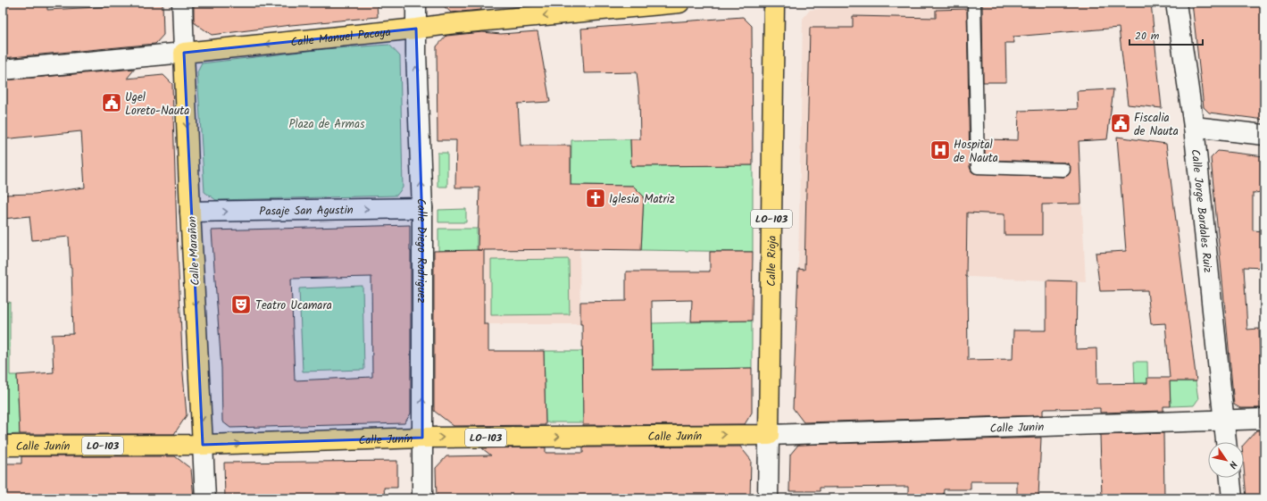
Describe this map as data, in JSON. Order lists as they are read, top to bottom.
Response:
{
  "streets": {
    "main road": [
      "Calle Manuel Pacaya",
      "LO-103",
      "Calle Marañon",
      "Calle Rioja",
      "Calle Junín"
    ],
    "street": [
      "Pasaje San Agustin",
      "Calle Jorge Bardales Ruiz",
      "Calle Diego Rodriguez",
      "Calle Junin"
    ]
  },
  "crossings": [
    ["Calle Manuel Pacaya", "Calle Diego Rodriguez"],
    ["Calle Manuel Pacaya", "Calle Marañon"],
    ["Pasaje San Agustin", "Calle Diego Rodriguez"],
    ["Pasaje San Agustin", "Calle Marañon"],
    ["Calle Jorge Bardales Ruiz", "Calle Junin"],
    ["Calle Diego Rodriguez", "Calle Junín"],
    ["Calle Marañon", "Calle Junín"],
    ["Calle Rioja", "Calle Junin"],
    ["Calle Rioja", "Calle Junín"],
    ["Calle Junin", "Calle Junín"]
  ],
  "one_way": [
    "Calle Manuel Pacaya",
    "Pasaje San Agustin",
    "Calle Diego Rodriguez",
    "Calle Marañon",
    "Calle Junín"
  ],
  "parks": ["Plaza de Armas"],
  "places": {
    "public building": ["Ugel Loreto-Nauta", "Fiscalia de Nauta"],
    "hospital": ["Hospital de Nauta"],
    "church": ["Iglesia Matriz"],
    "theatre": ["Teatro Ucamara"]
  },
  "scale_bar": "20 m",
  "north": "bottom right"
}
